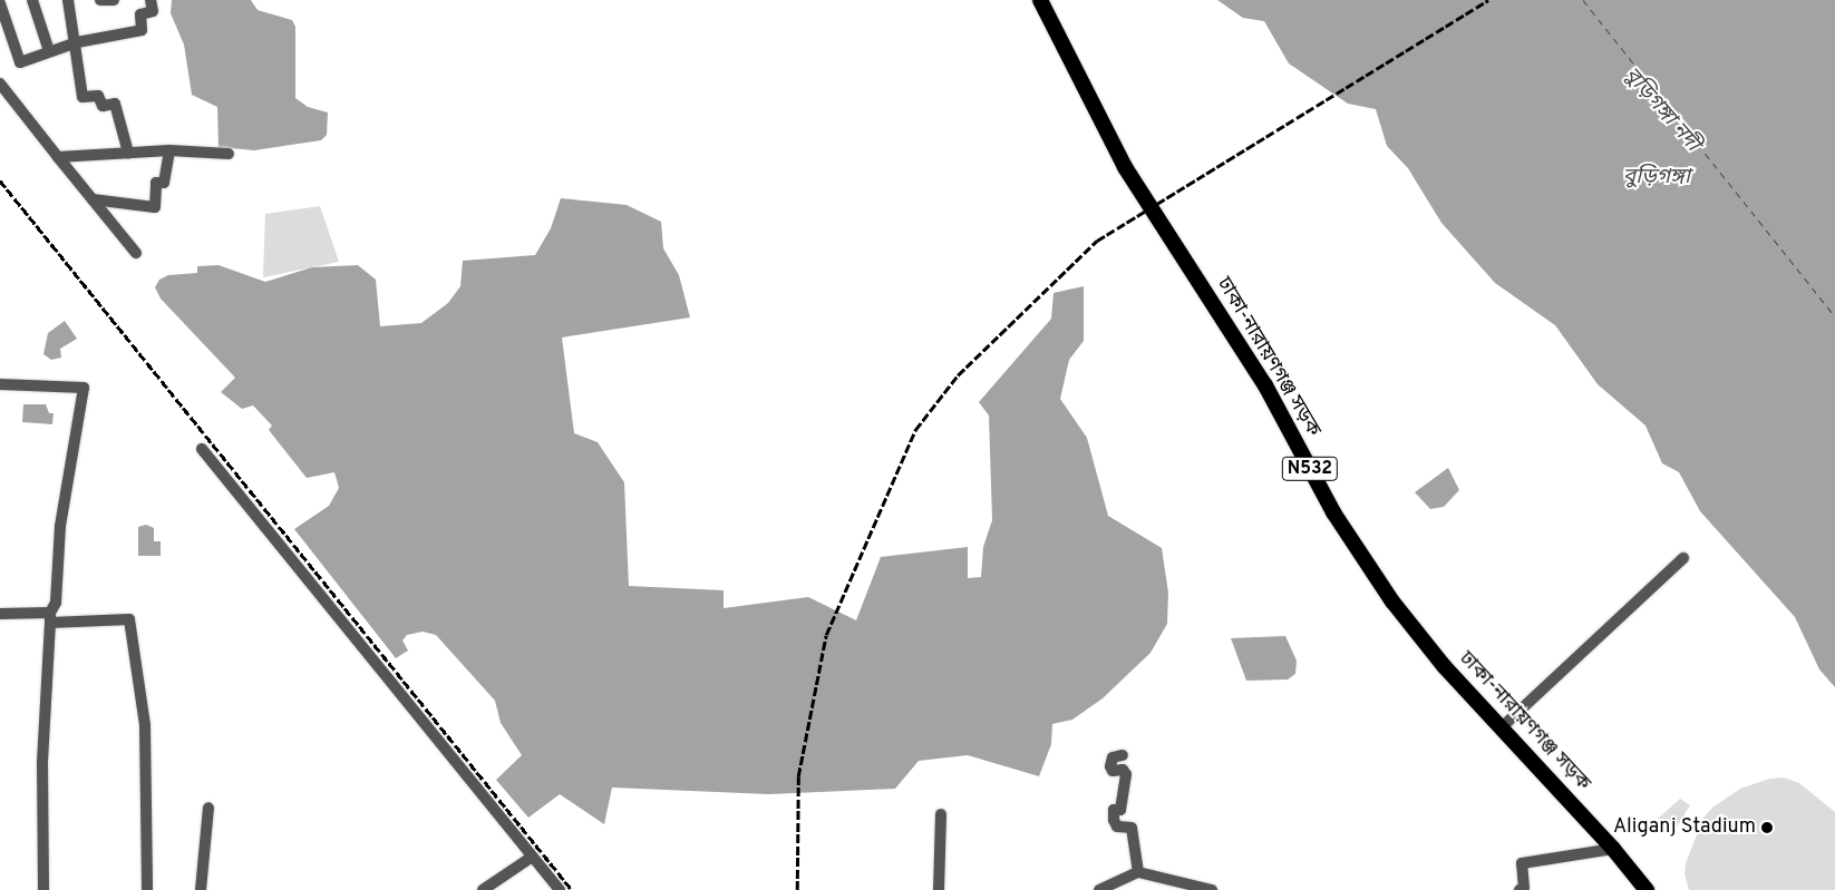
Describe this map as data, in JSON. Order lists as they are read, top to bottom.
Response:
{
  "streets": {
    "highway": ["ঢাকা-নারায়ণগঞ্জ সড়ক", "N532"]
  },
  "water": ["বুড়িগঙ্গা নদী", "বুড়িগঙ্গা"],
  "places": ["Aliganj Stadium"]
}
